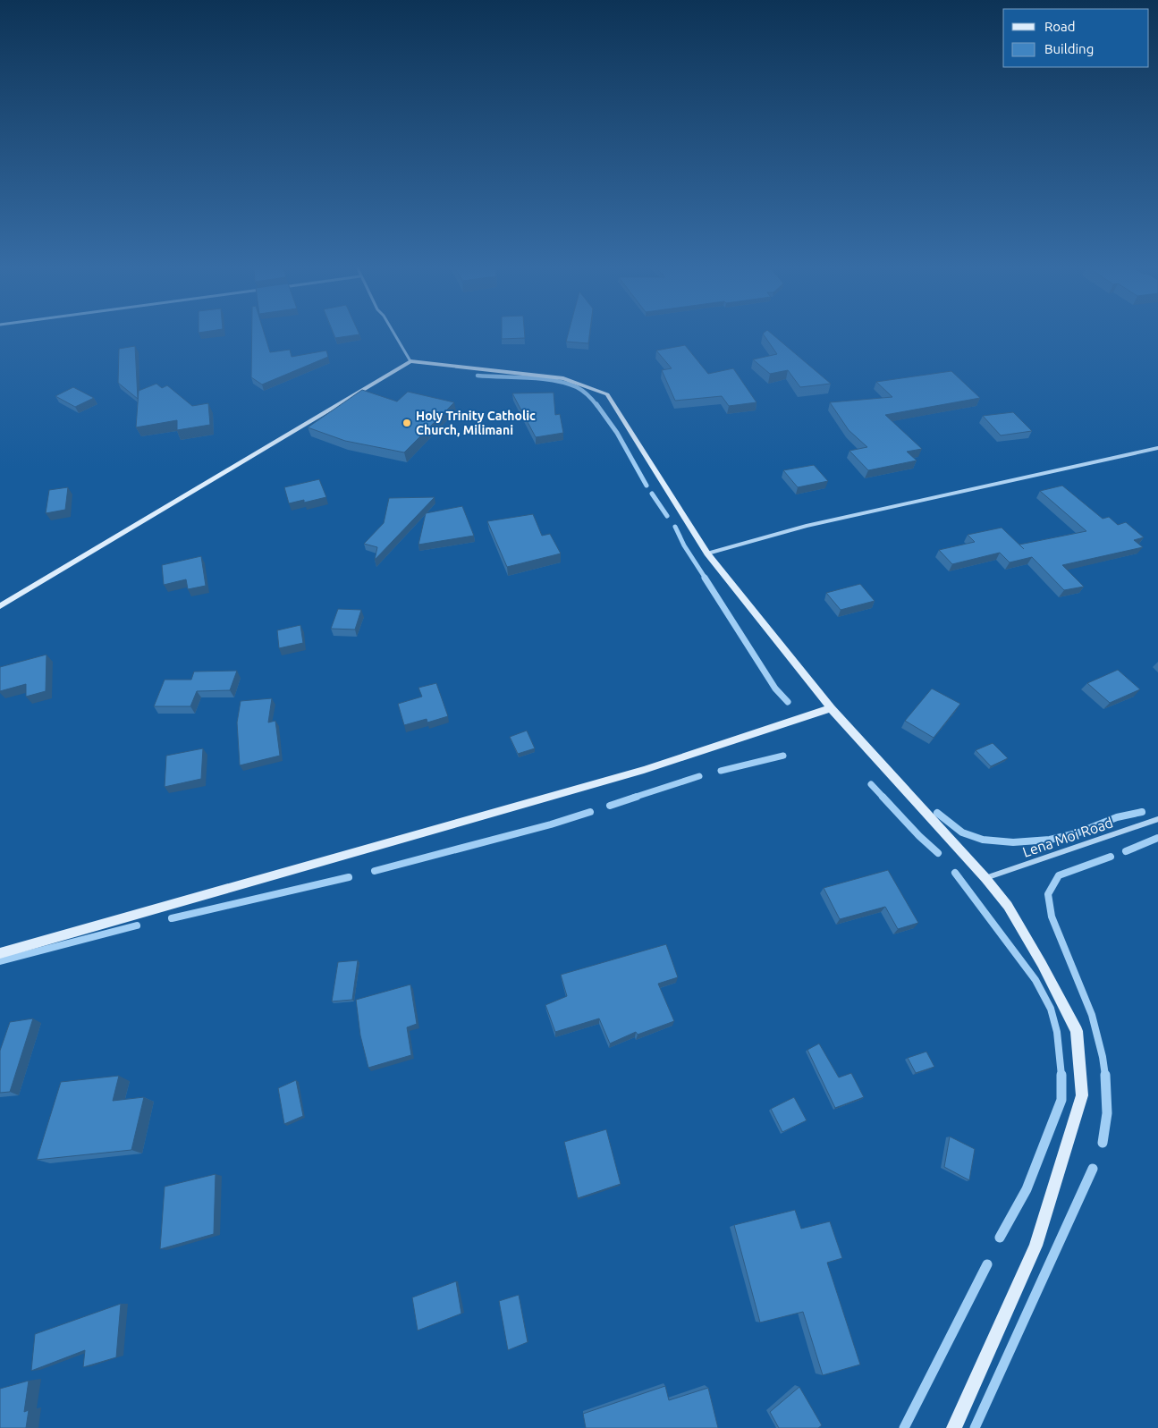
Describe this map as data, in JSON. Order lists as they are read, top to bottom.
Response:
{
  "streets": {
    "street": ["Lena Moi Road"]
  },
  "places": ["Holy Trinity Catholic Church, Milimani"],
  "legend": ["Road", "Building"]
}
